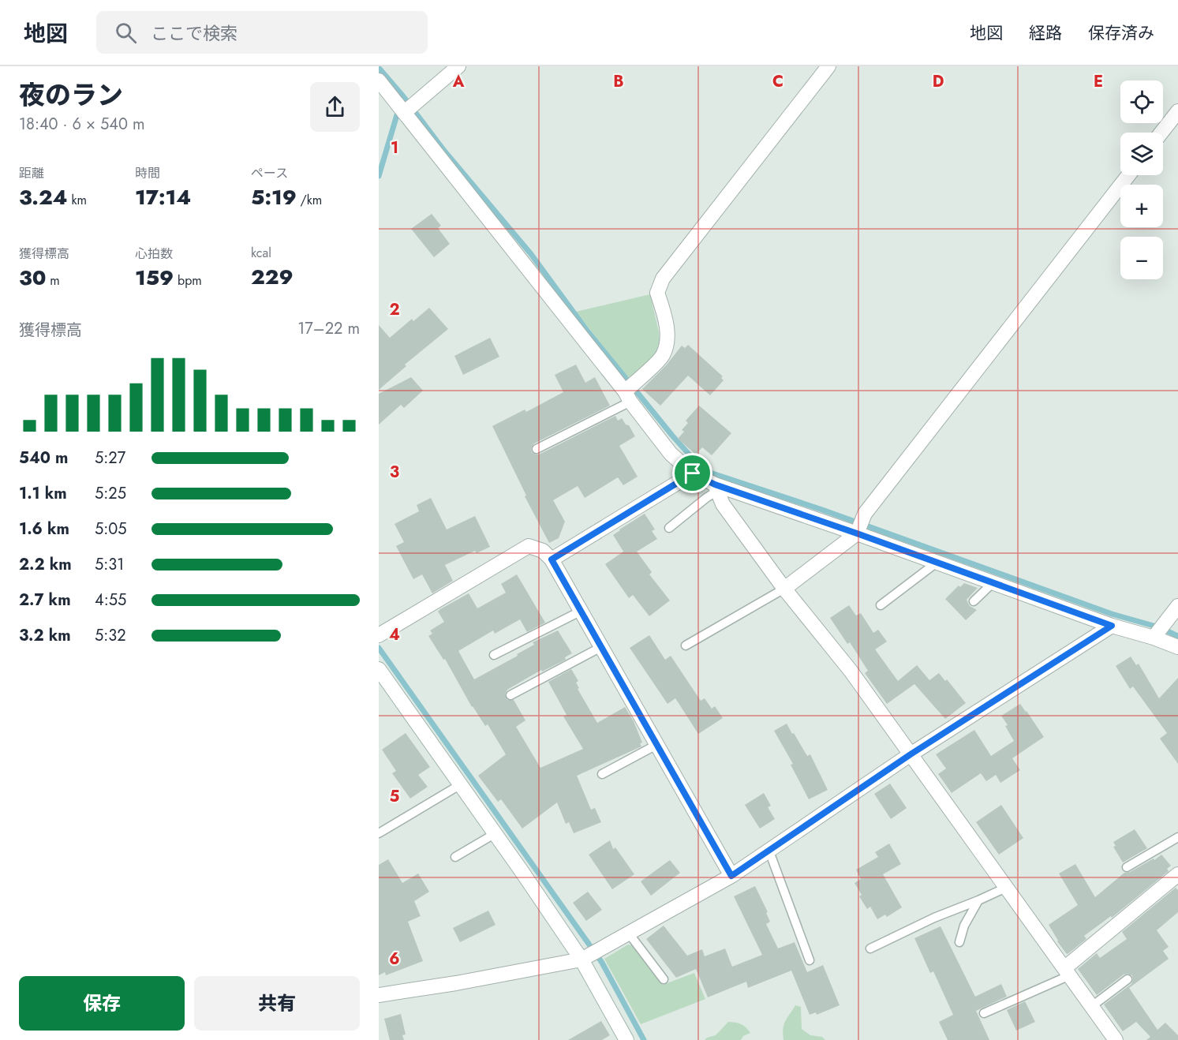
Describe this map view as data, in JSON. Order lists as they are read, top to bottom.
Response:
{
  "page": {
    "header": "地図",
    "search": "ここで検索",
    "nav": ["地図", "経路", "保存済み"],
    "heading": ["夜のラン", "18:40 · 6 × 540 m"],
    "map_buttons": ["+", "−"],
    "stats": [
      ["距離", "3.24 km"],
      ["時間", "17:14"],
      ["ペース", "5:19 /km"],
      ["獲得標高", "30 m"],
      ["心拍数", "159 bpm"],
      ["kcal", "229"]
    ],
    "chart": ["獲得標高", "17–22 m"],
    "list": [
      {
        "name": "540 m",
        "note": "5:27"
      },
      {
        "name": "1.1 km",
        "note": "5:25"
      },
      {
        "name": "1.6 km",
        "note": "5:05"
      },
      {
        "name": "2.2 km",
        "note": "5:31"
      },
      {
        "name": "2.7 km",
        "note": "4:55"
      },
      {
        "name": "3.2 km",
        "note": "5:32"
      }
    ],
    "buttons": ["保存", "共有"]
  },
  "grid": {
    "columns": [
      "A",
      "B",
      "C",
      "D",
      "E"
    ],
    "rows": [
      "1",
      "2",
      "3",
      "4",
      "5",
      "6"
    ]
  }
}
